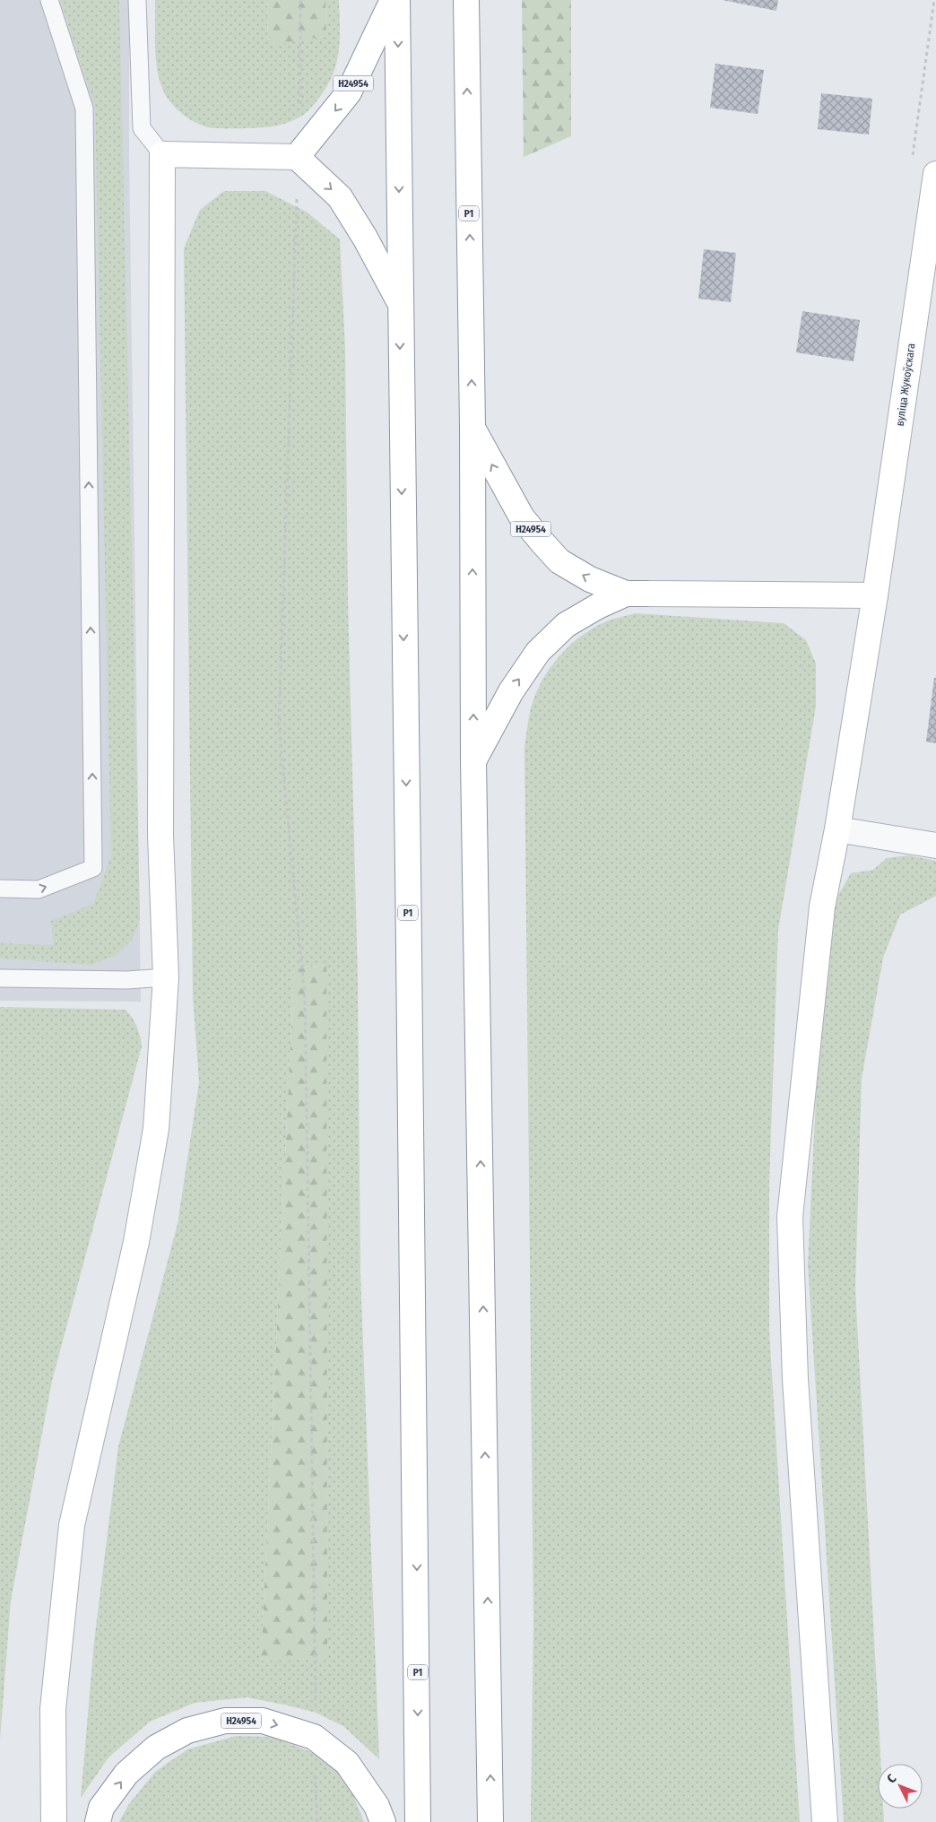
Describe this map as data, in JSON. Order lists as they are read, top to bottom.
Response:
{
  "streets": {
    "main road": ["Н24954", "Р1", "вуліца Жукоўскага"]
  },
  "crossings": [
    ["Н24954", "Р1"],
    ["Н24954", "вуліца Жукоўскага"]
  ],
  "north": "top left"
}
